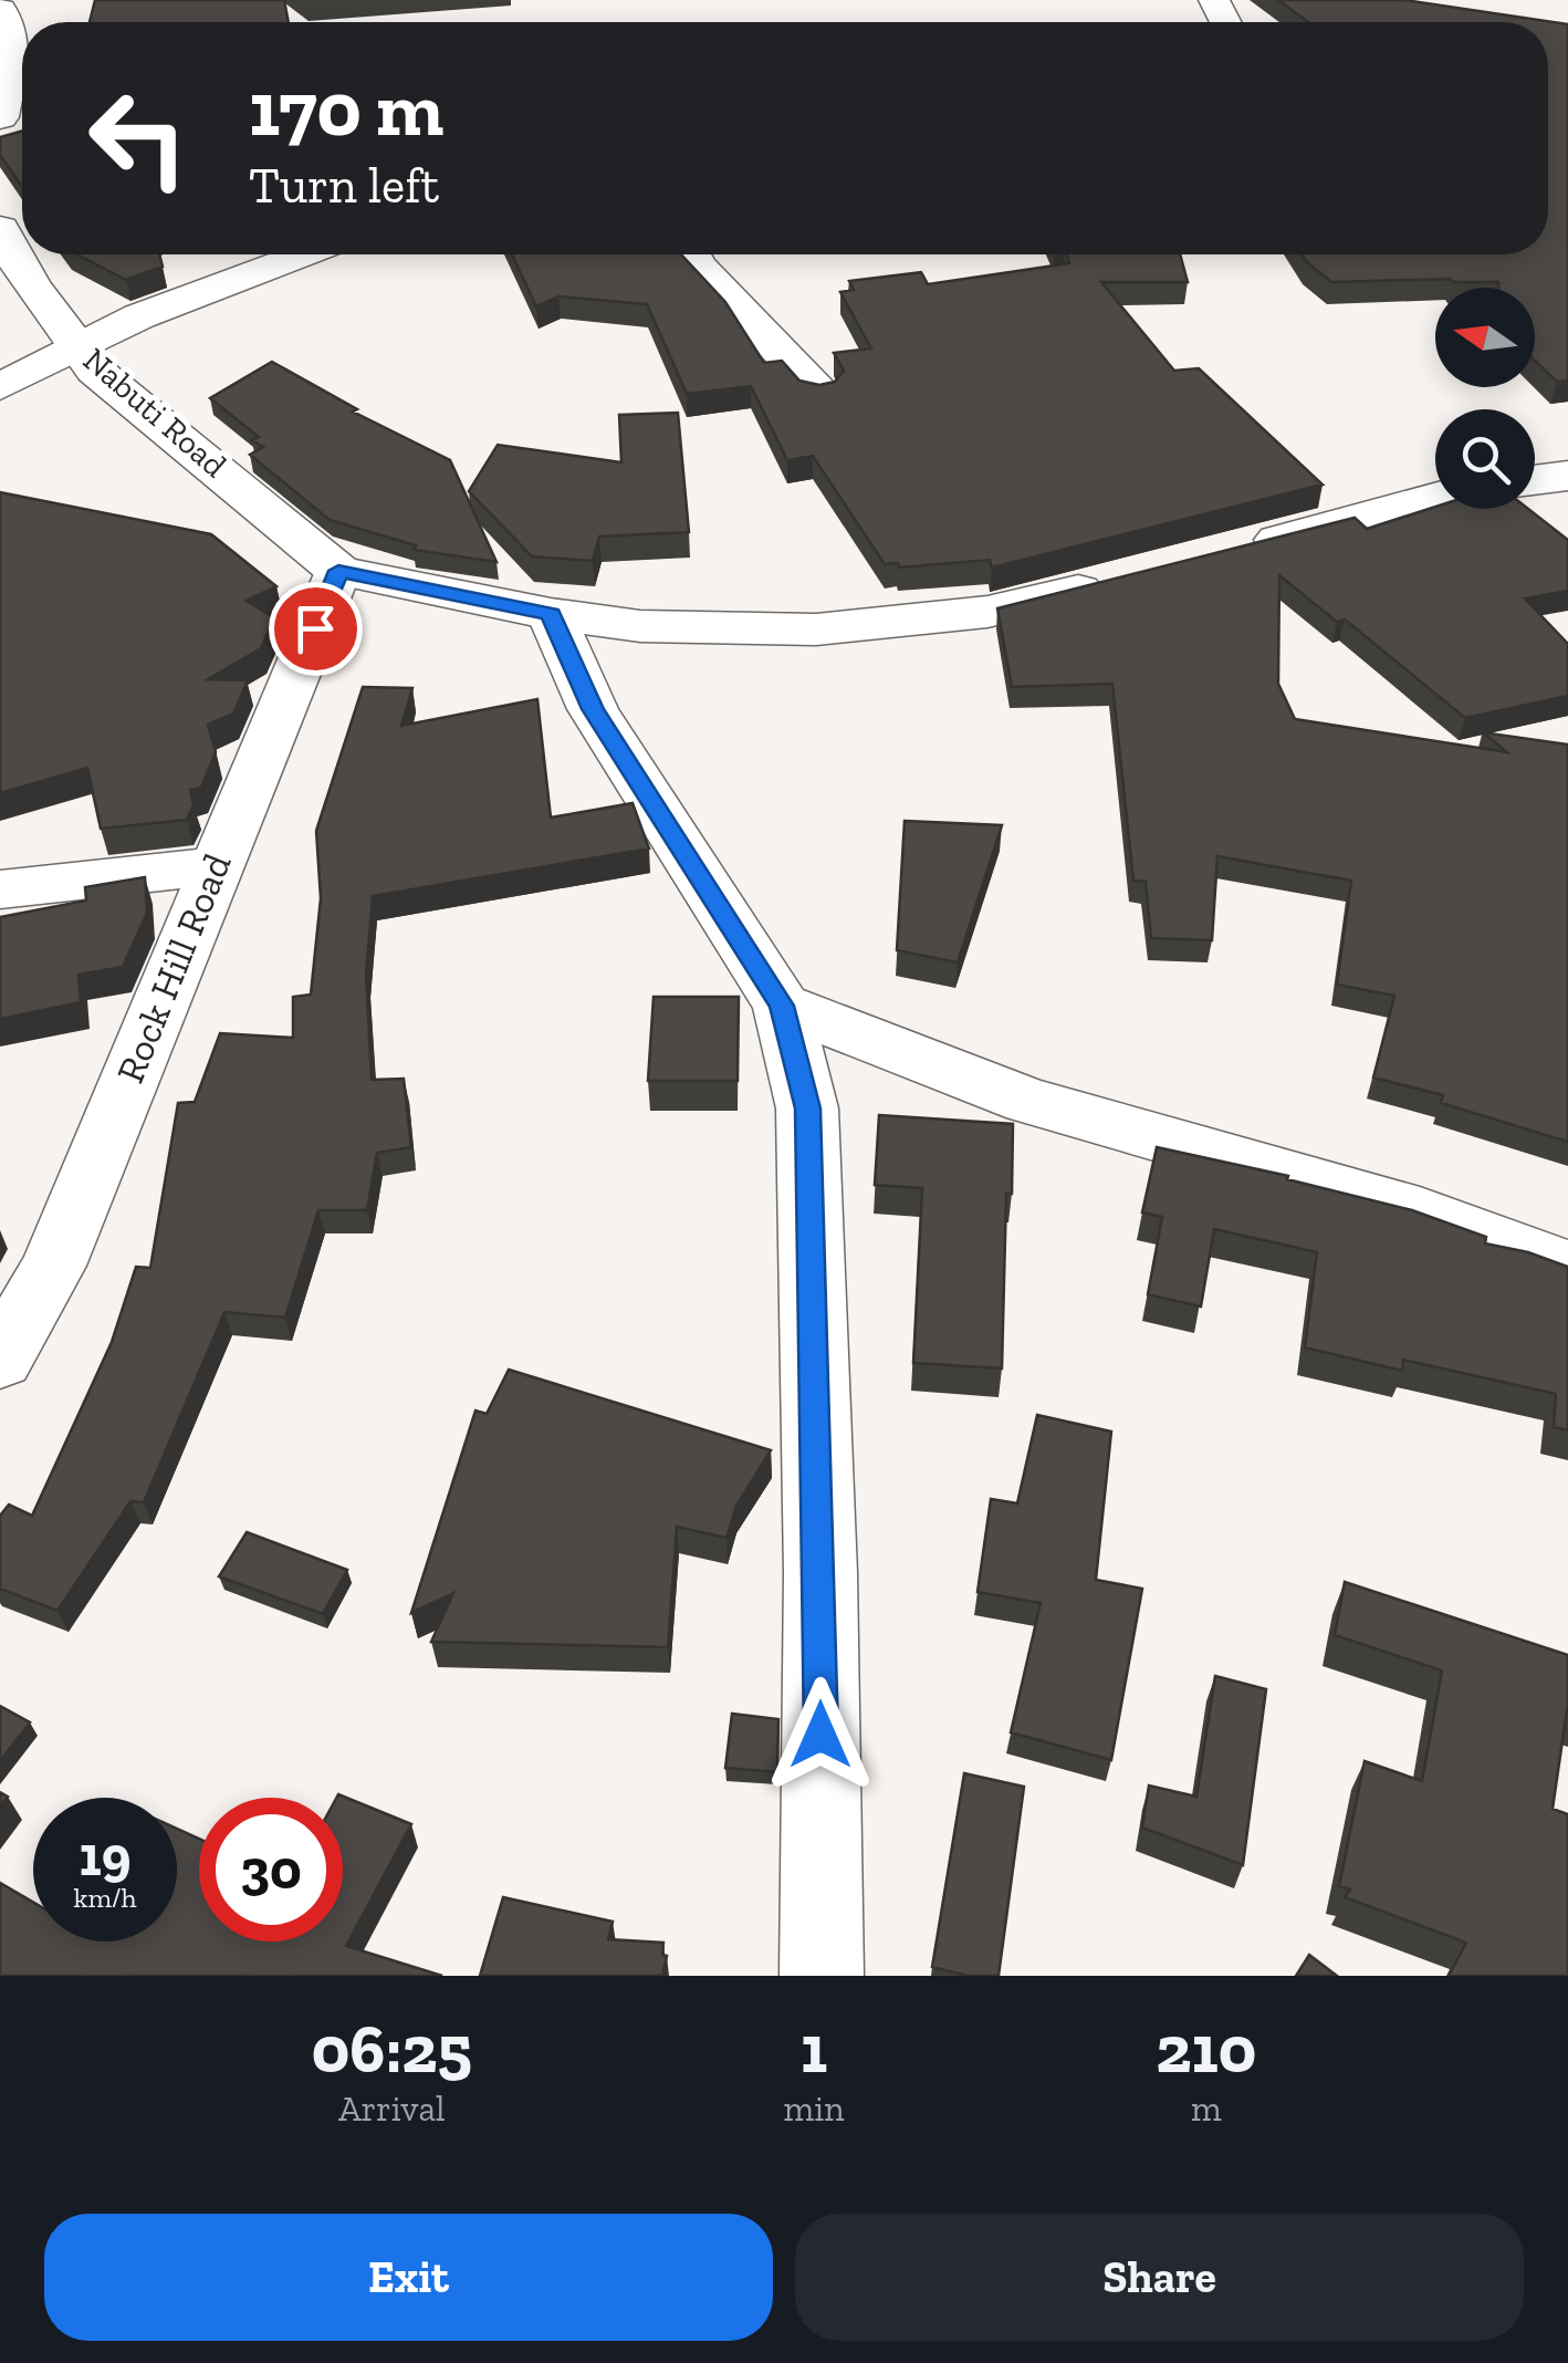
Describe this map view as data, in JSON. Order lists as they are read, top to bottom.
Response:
{
  "streets": {
    "street": ["Nabuti Road", "Rock Hill Road"]
  },
  "crossings": [
    ["Nabuti Road", "Rock Hill Road"]
  ],
  "north": "left",
  "page": {
    "turn": ["170 m", "Turn left"],
    "speed": "19 km/h",
    "limit": "30",
    "eta": [
      "06:25",
      "Arrival",
      "1",
      "min",
      "210",
      "m"
    ],
    "buttons": ["Exit", "Share"]
  }
}
